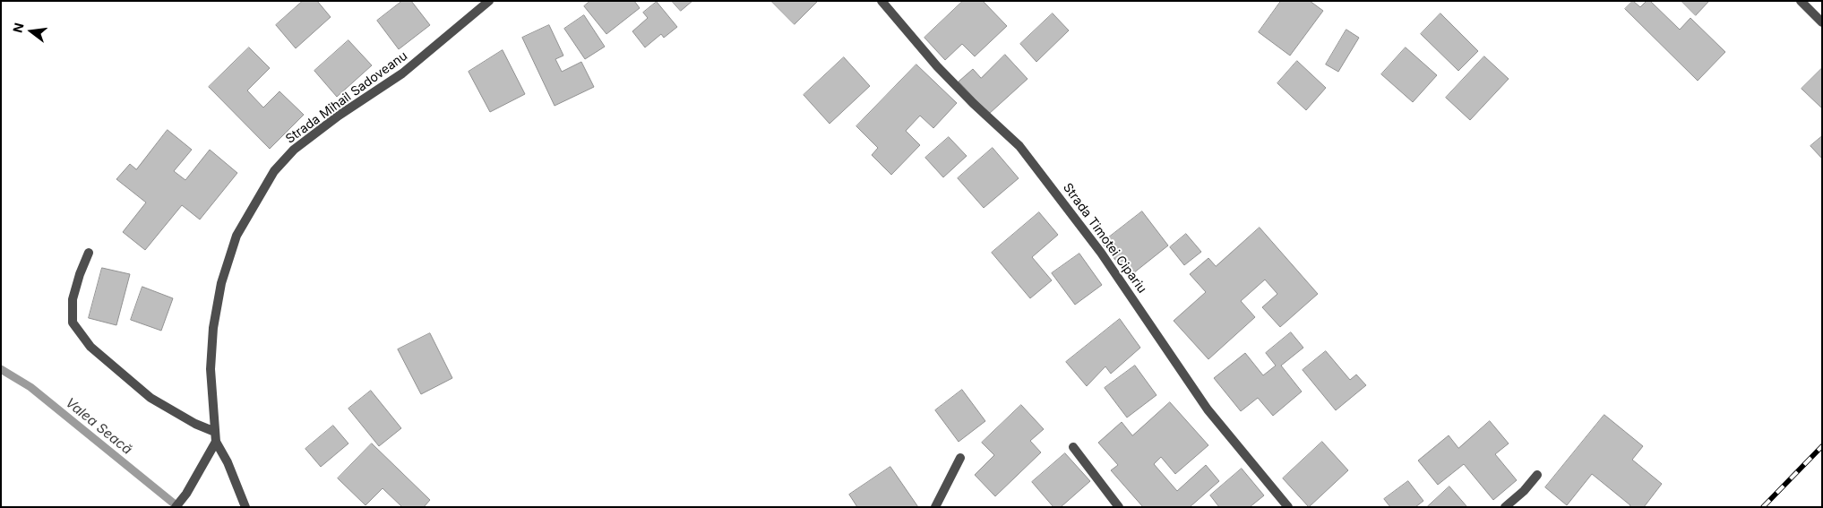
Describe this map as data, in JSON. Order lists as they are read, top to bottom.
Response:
{
  "streets": {
    "street": ["Strada Mihail Sadoveanu", "Strada Timotei Cipariu"]
  },
  "water": ["Valea Seacă"],
  "north": "left"
}
